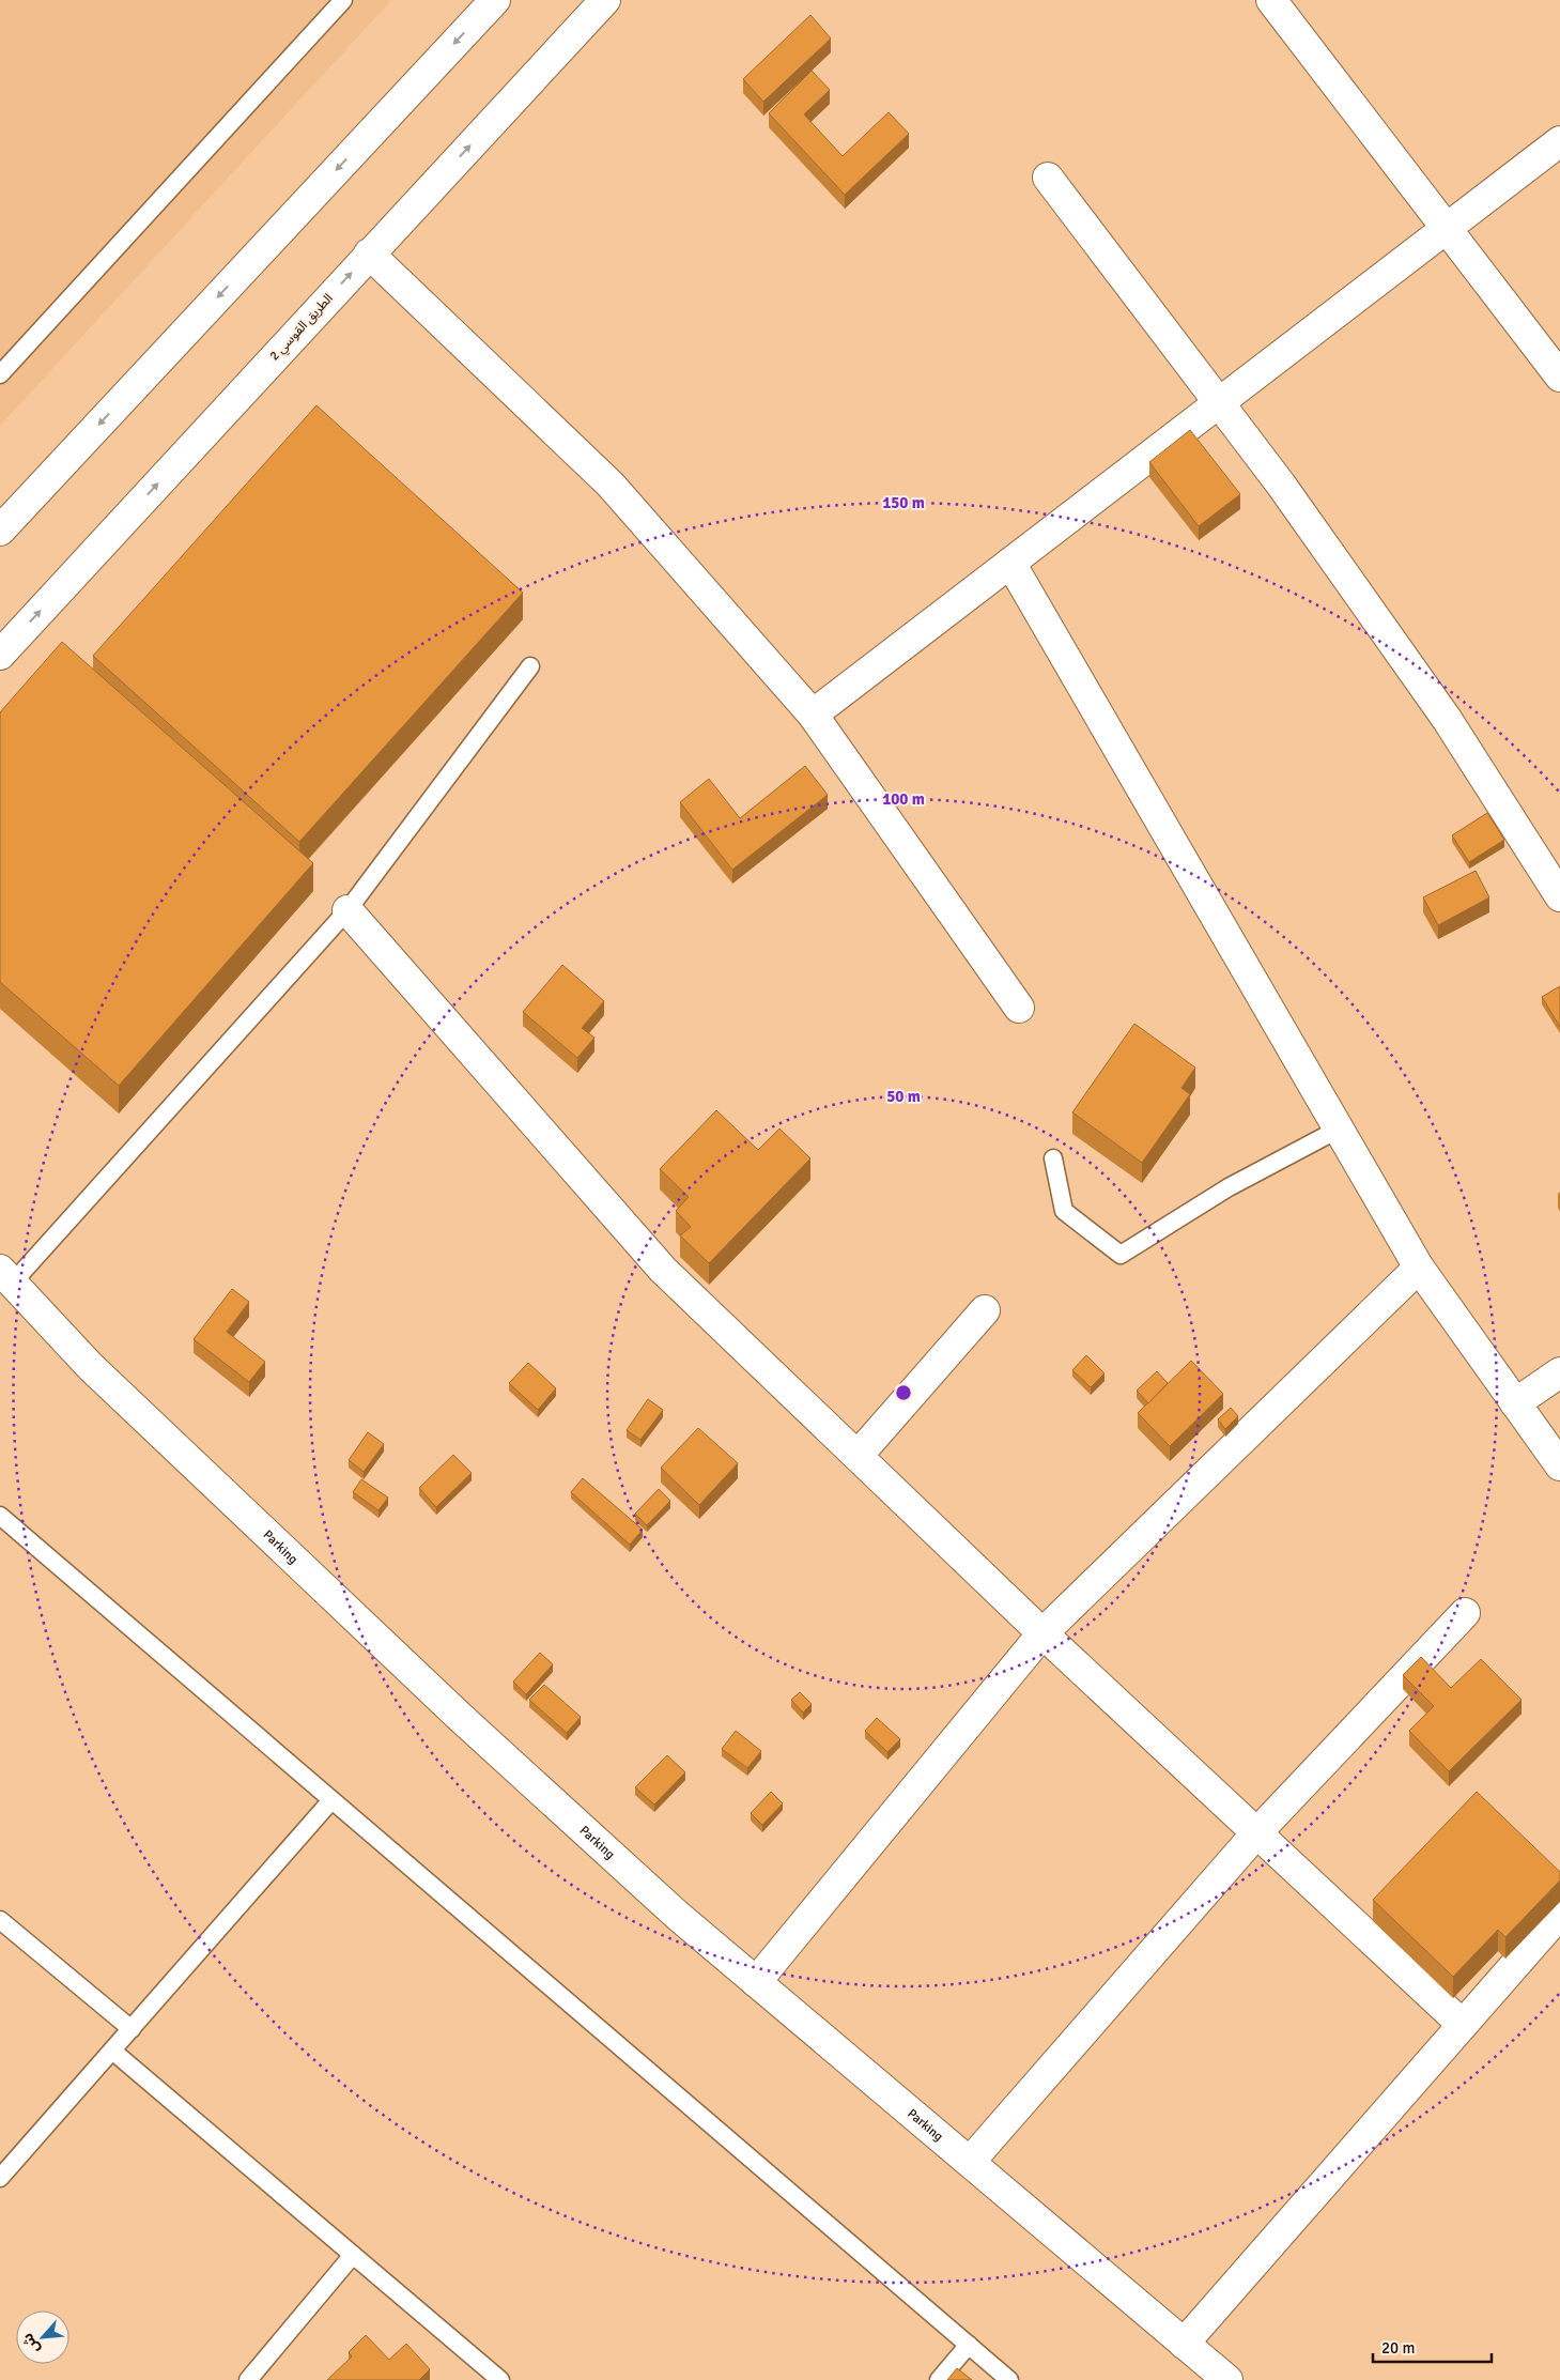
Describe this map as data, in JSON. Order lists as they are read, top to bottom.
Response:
{
  "streets": {
    "main road": ["الطريق القوسي 2", "Parking"]
  },
  "scale_bar": "20 m",
  "north": "bottom left",
  "rings": ["150 m", "100 m", "50 m"]
}
